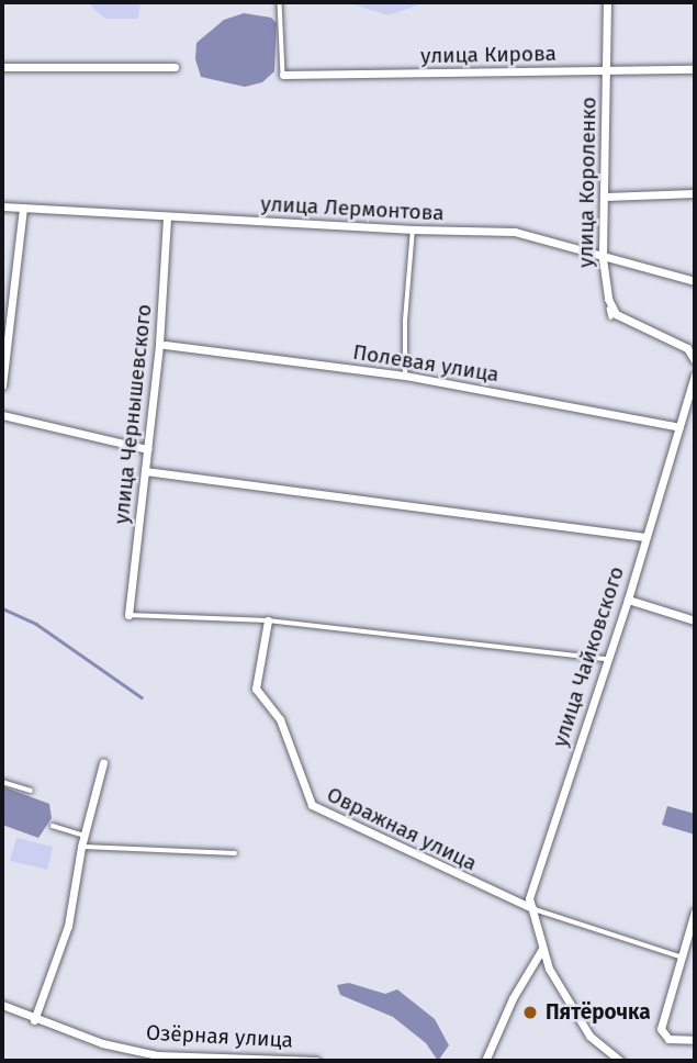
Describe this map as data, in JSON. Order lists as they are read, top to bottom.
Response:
{
  "streets": {
    "street": [
      "улица Кирова",
      "улица Короленко",
      "улица Лермонтова",
      "Полевая улица",
      "улица Чернышевского",
      "улица Чайковского",
      "Овражная улица",
      "Озёрная улица"
    ]
  },
  "crossings": [
    ["улица Кирова", "улица Короленко"],
    ["улица Короленко", "улица Лермонтова"],
    ["улица Лермонтова", "улица Чернышевского"],
    ["Полевая улица", "улица Чернышевского"],
    ["Полевая улица", "улица Чайковского"],
    ["улица Чайковского", "Овражная улица"]
  ],
  "places": ["Пятёрочка"]
}
